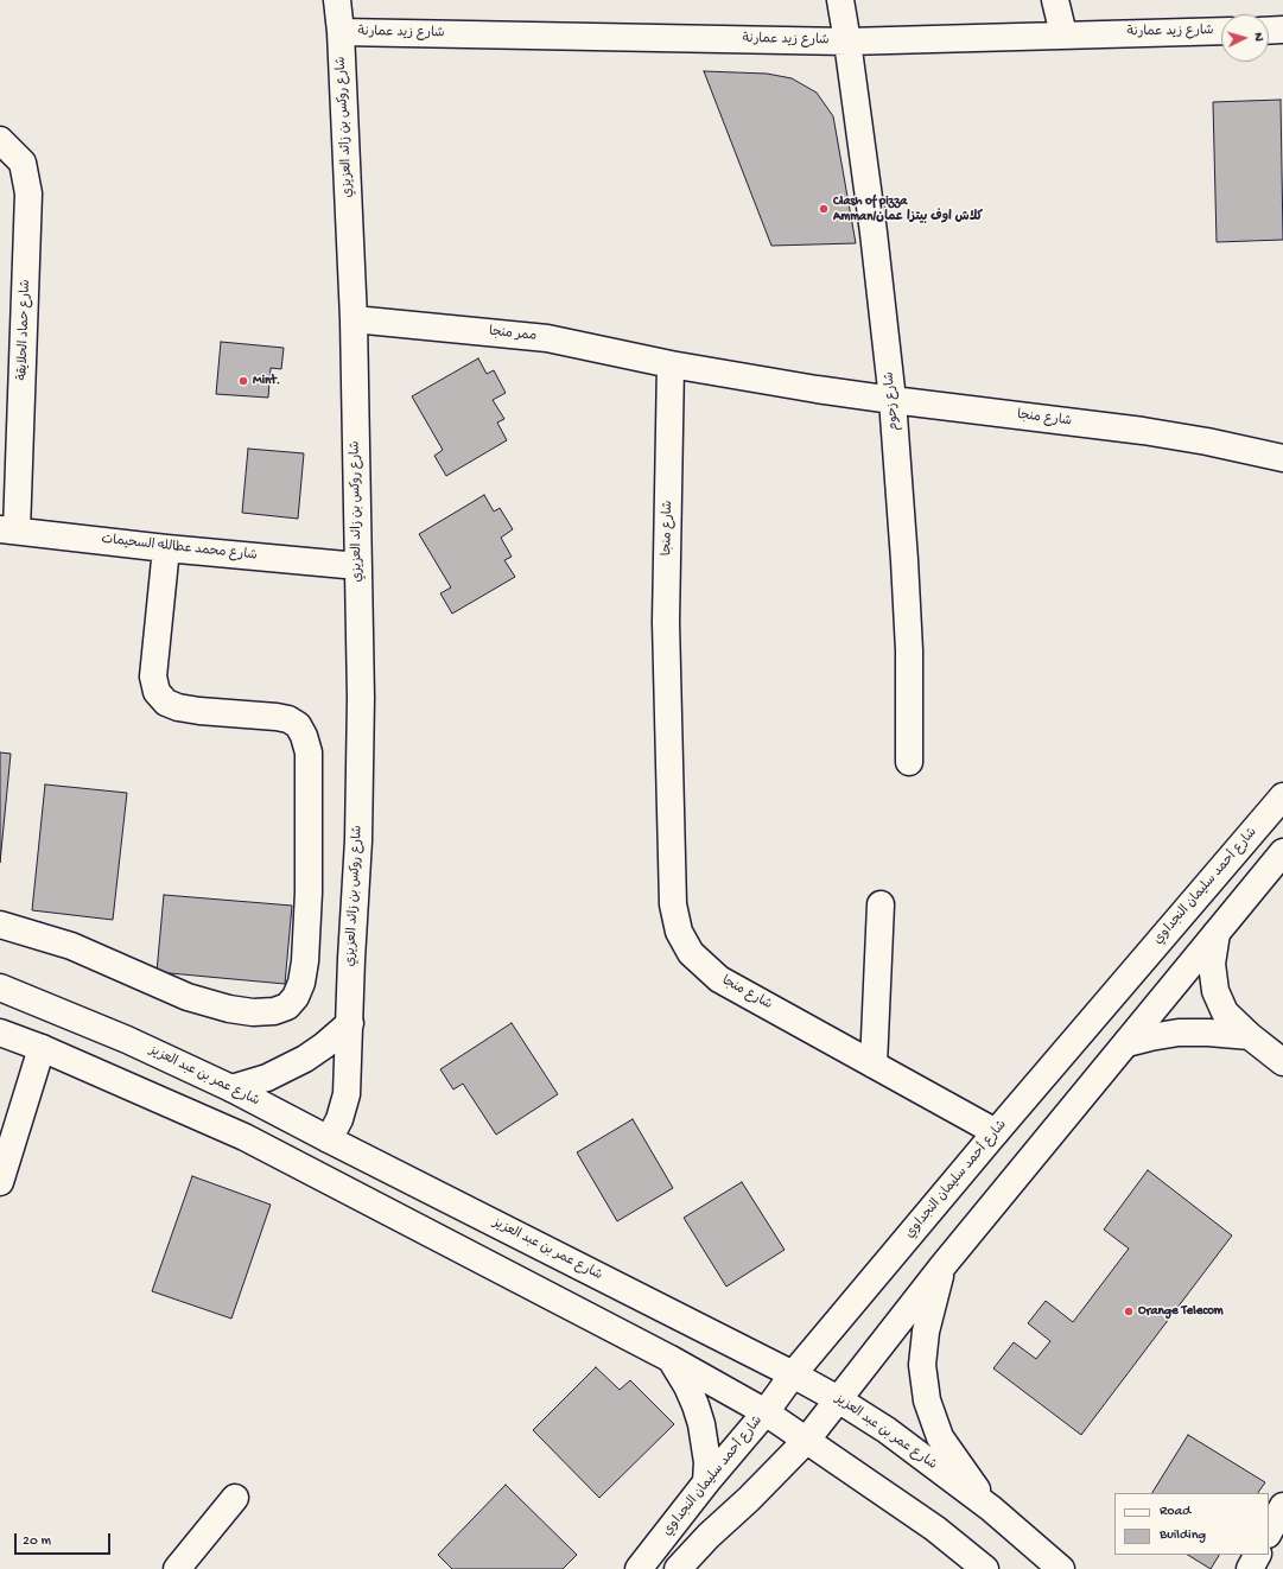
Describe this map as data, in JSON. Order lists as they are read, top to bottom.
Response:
{
  "streets": {
    "street": [
      "شارع زيد عمارنة",
      "شارع روكس بن زائد العزيزي",
      "شارع حماد الحلايقة",
      "ممر منجا",
      "شارع زحوم",
      "شارع منجا",
      "شارع محمد عطالله السحيمات",
      "شارع أحمد سليمان النجداوي",
      "شارع عمر بن عبد العزيز"
    ]
  },
  "crossings": [
    ["شارع زيد عمارنة", "شارع روكس بن زائد العزيزي"],
    ["شارع زيد عمارنة", "شارع زحوم"],
    ["شارع روكس بن زائد العزيزي", "ممر منجا"],
    ["شارع روكس بن زائد العزيزي", "شارع محمد عطالله السحيمات"],
    ["شارع روكس بن زائد العزيزي", "شارع عمر بن عبد العزيز"],
    ["شارع حماد الحلايقة", "شارع محمد عطالله السحيمات"],
    ["ممر منجا", "شارع منجا"],
    ["شارع زحوم", "شارع منجا"],
    ["شارع منجا", "شارع أحمد سليمان النجداوي"],
    ["شارع أحمد سليمان النجداوي", "شارع عمر بن عبد العزيز"]
  ],
  "places": ["Clash of pizza Amman/كلاش اوف بيتزا عمان", "Mint.", "Orange Telecom"],
  "legend": ["Road", "Building"],
  "scale_bar": "20 m",
  "north": "right"
}
